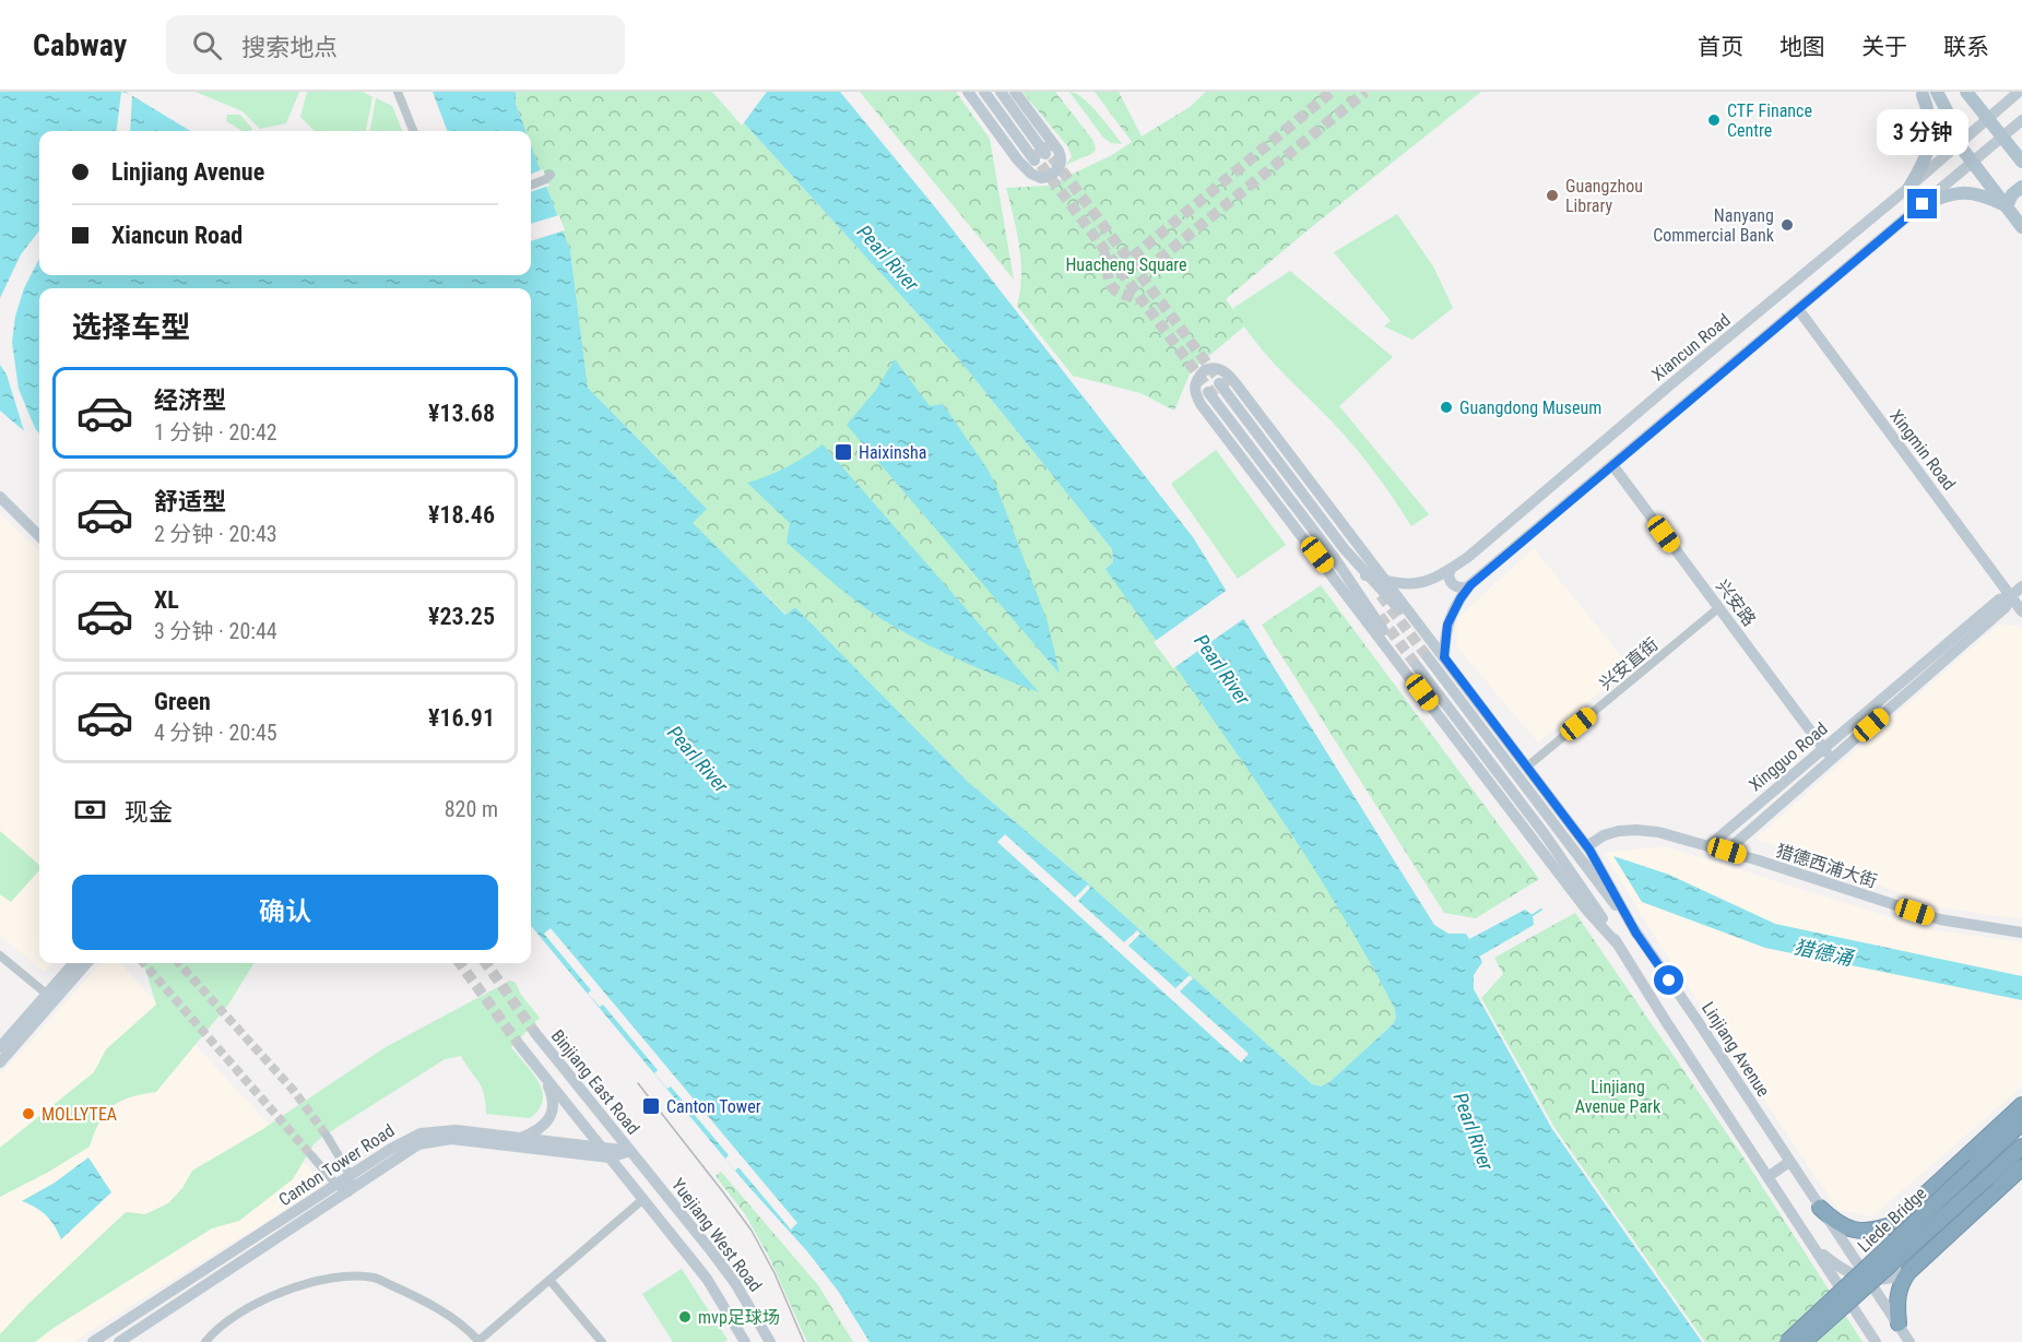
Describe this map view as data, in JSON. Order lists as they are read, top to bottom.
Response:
{
  "streets": {
    "highway": ["Liede Bridge"],
    "main road": [
      "Xiancun Road",
      "Xingmin Road",
      "兴安路",
      "Xingguo Road",
      "猎德西浦大街",
      "Linjiang Avenue",
      "Binjiang East Road",
      "Canton Tower Road",
      "Yuejiang West Road"
    ],
    "street": ["兴安直街"]
  },
  "crossings": [
    ["Xingmin Road", "Xingguo Road"],
    ["兴安路", "兴安直街"],
    ["兴安路", "Xingguo Road"],
    ["Xingguo Road", "猎德西浦大街"],
    ["Binjiang East Road", "Canton Tower Road"],
    ["Binjiang East Road", "Yuejiang West Road"],
    ["Canton Tower Road", "Yuejiang West Road"]
  ],
  "water": ["Pearl River", "猎德涌"],
  "parks": ["Huacheng Square", "Linjiang Avenue Park"],
  "places": {
    "other": [
      "CTF Finance Centre",
      "Guangzhou Library",
      "Nanyang Commercial Bank",
      "Guangdong Museum",
      "MOLLYTEA",
      "mvp足球场"
    ],
    "transit": ["Haixinsha", "Canton Tower"]
  },
  "page": {
    "header": "Cabway",
    "search": "搜索地点",
    "nav": [
      "首页",
      "地图",
      "关于",
      "联系"
    ],
    "bubble": "3 分钟",
    "banner": ["Linjiang Avenue", "Xiancun Road"],
    "heading": "选择车型",
    "list": [
      {
        "name": "经济型",
        "note": "1 分钟 · 20:42",
        "value": "¥13.68"
      },
      {
        "name": "舒适型",
        "note": "2 分钟 · 20:43",
        "value": "¥18.46"
      },
      {
        "name": "XL",
        "note": "3 分钟 · 20:44",
        "value": "¥23.25"
      },
      {
        "name": "Green",
        "note": "4 分钟 · 20:45",
        "value": "¥16.91"
      }
    ],
    "pay": ["现金", "820 m"],
    "buttons": "确认"
  }
}
